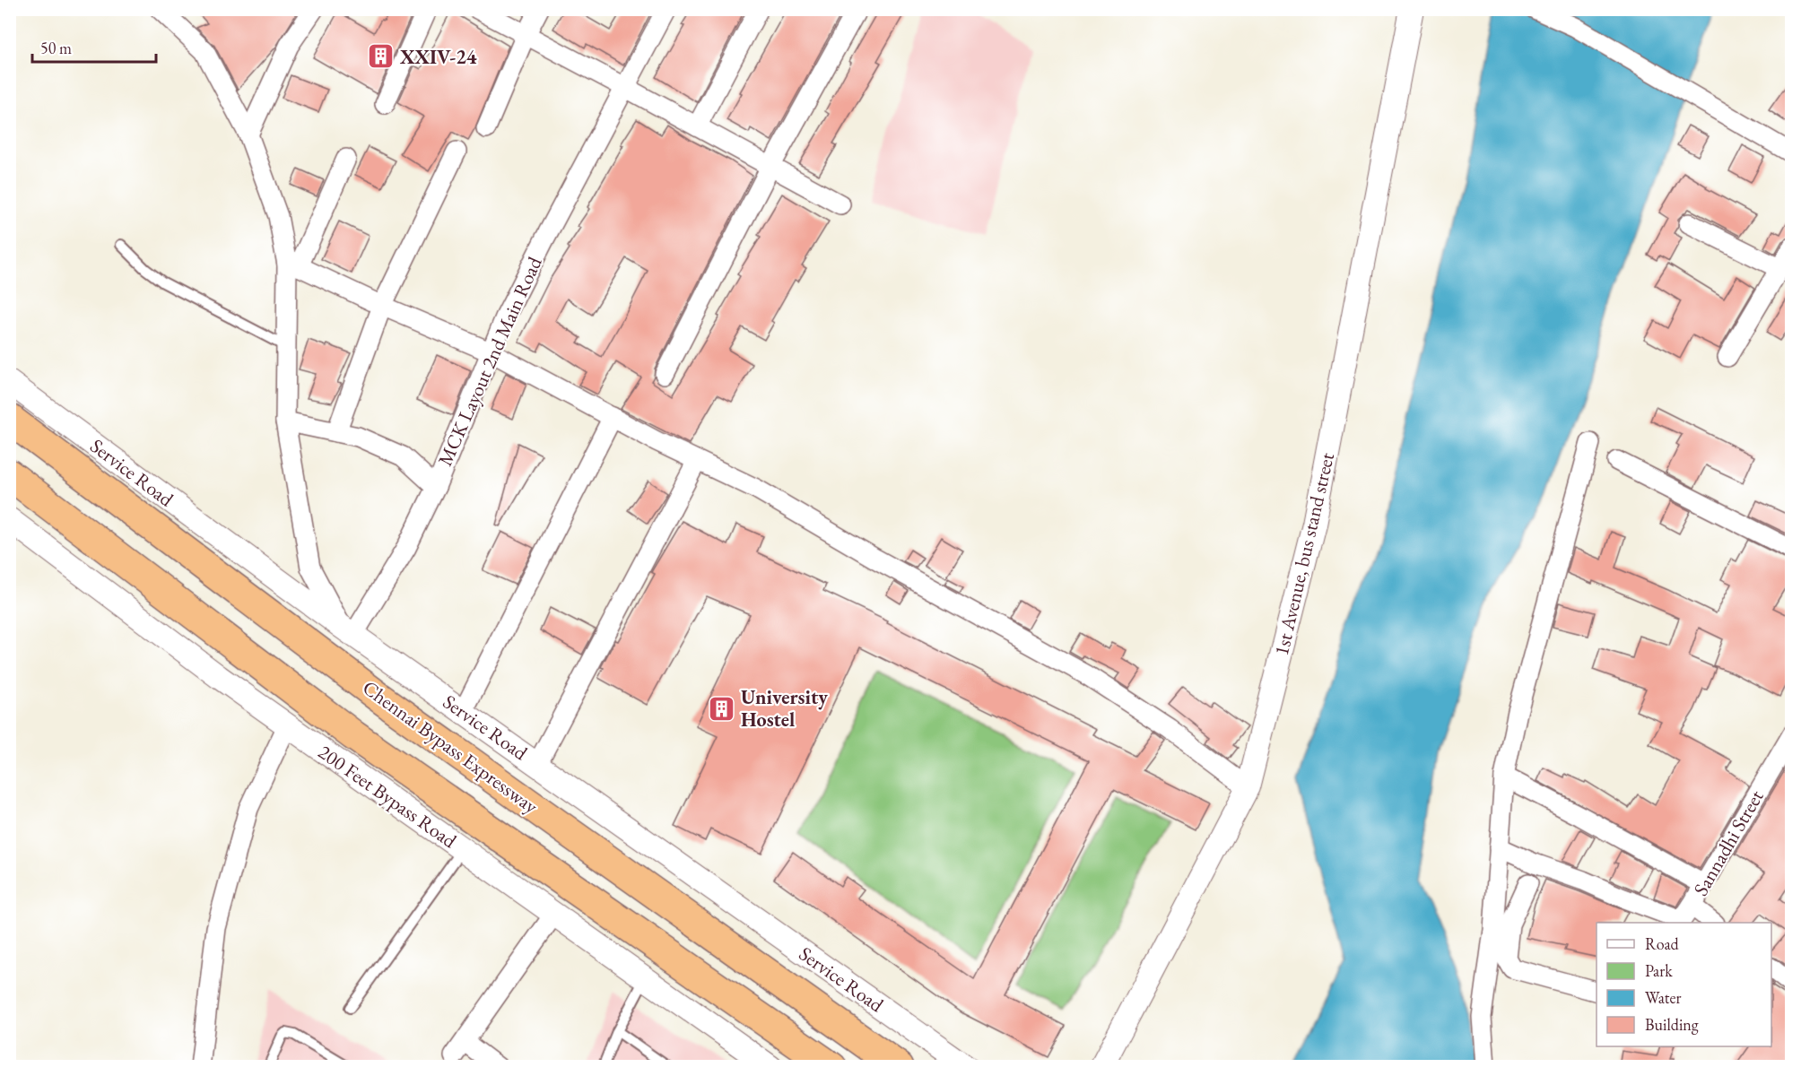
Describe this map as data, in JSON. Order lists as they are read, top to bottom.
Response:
{
  "streets": {
    "highway": ["Chennai Bypass Expressway"],
    "street": [
      "MCK Layout 2nd Main Road",
      "Service Road",
      "1st Avenue, bus stand street",
      "200 Feet Bypass Road",
      "Sannadhi Street"
    ]
  },
  "crossings": [
    ["MCK Layout 2nd Main Road", "Service Road"]
  ],
  "places": {
    "building": ["XXIV-24", "University Hostel"]
  },
  "legend": [
    "Road",
    "Park",
    "Water",
    "Building"
  ],
  "scale_bar": "50 m"
}
